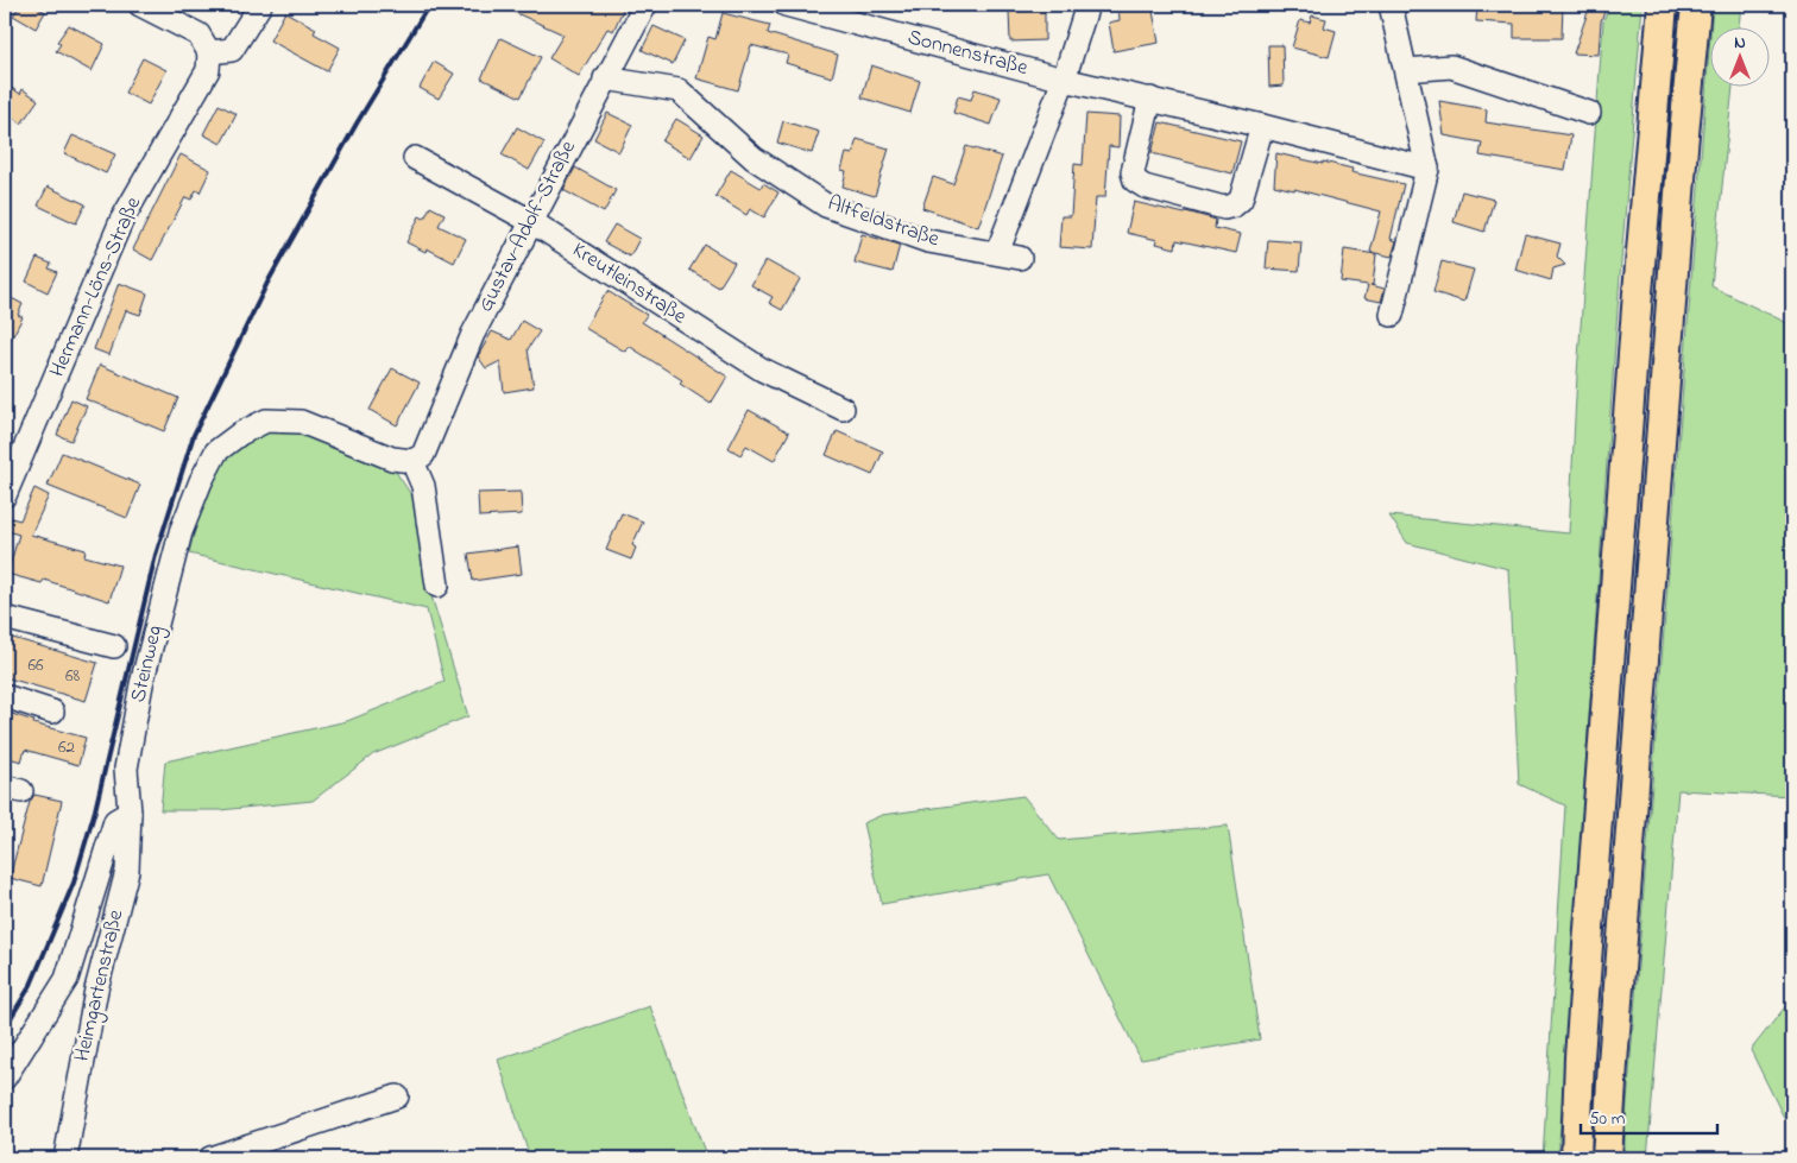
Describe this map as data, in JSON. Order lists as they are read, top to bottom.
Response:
{
  "streets": {
    "street": [
      "Sonnenstraße",
      "Altfeldstraße",
      "Gustav-Adolf-Straße",
      "Kreutleinstraße",
      "Hermann-Löns-Straße",
      "Steinweg",
      "Heimgartenstraße"
    ]
  },
  "crossings": [
    ["Altfeldstraße", "Gustav-Adolf-Straße"],
    ["Gustav-Adolf-Straße", "Kreutleinstraße"],
    ["Gustav-Adolf-Straße", "Steinweg"],
    ["Steinweg", "Heimgartenstraße"]
  ],
  "house_numbers": ["66", "68", "62"],
  "scale_bar": "50 m",
  "north": "top"
}
